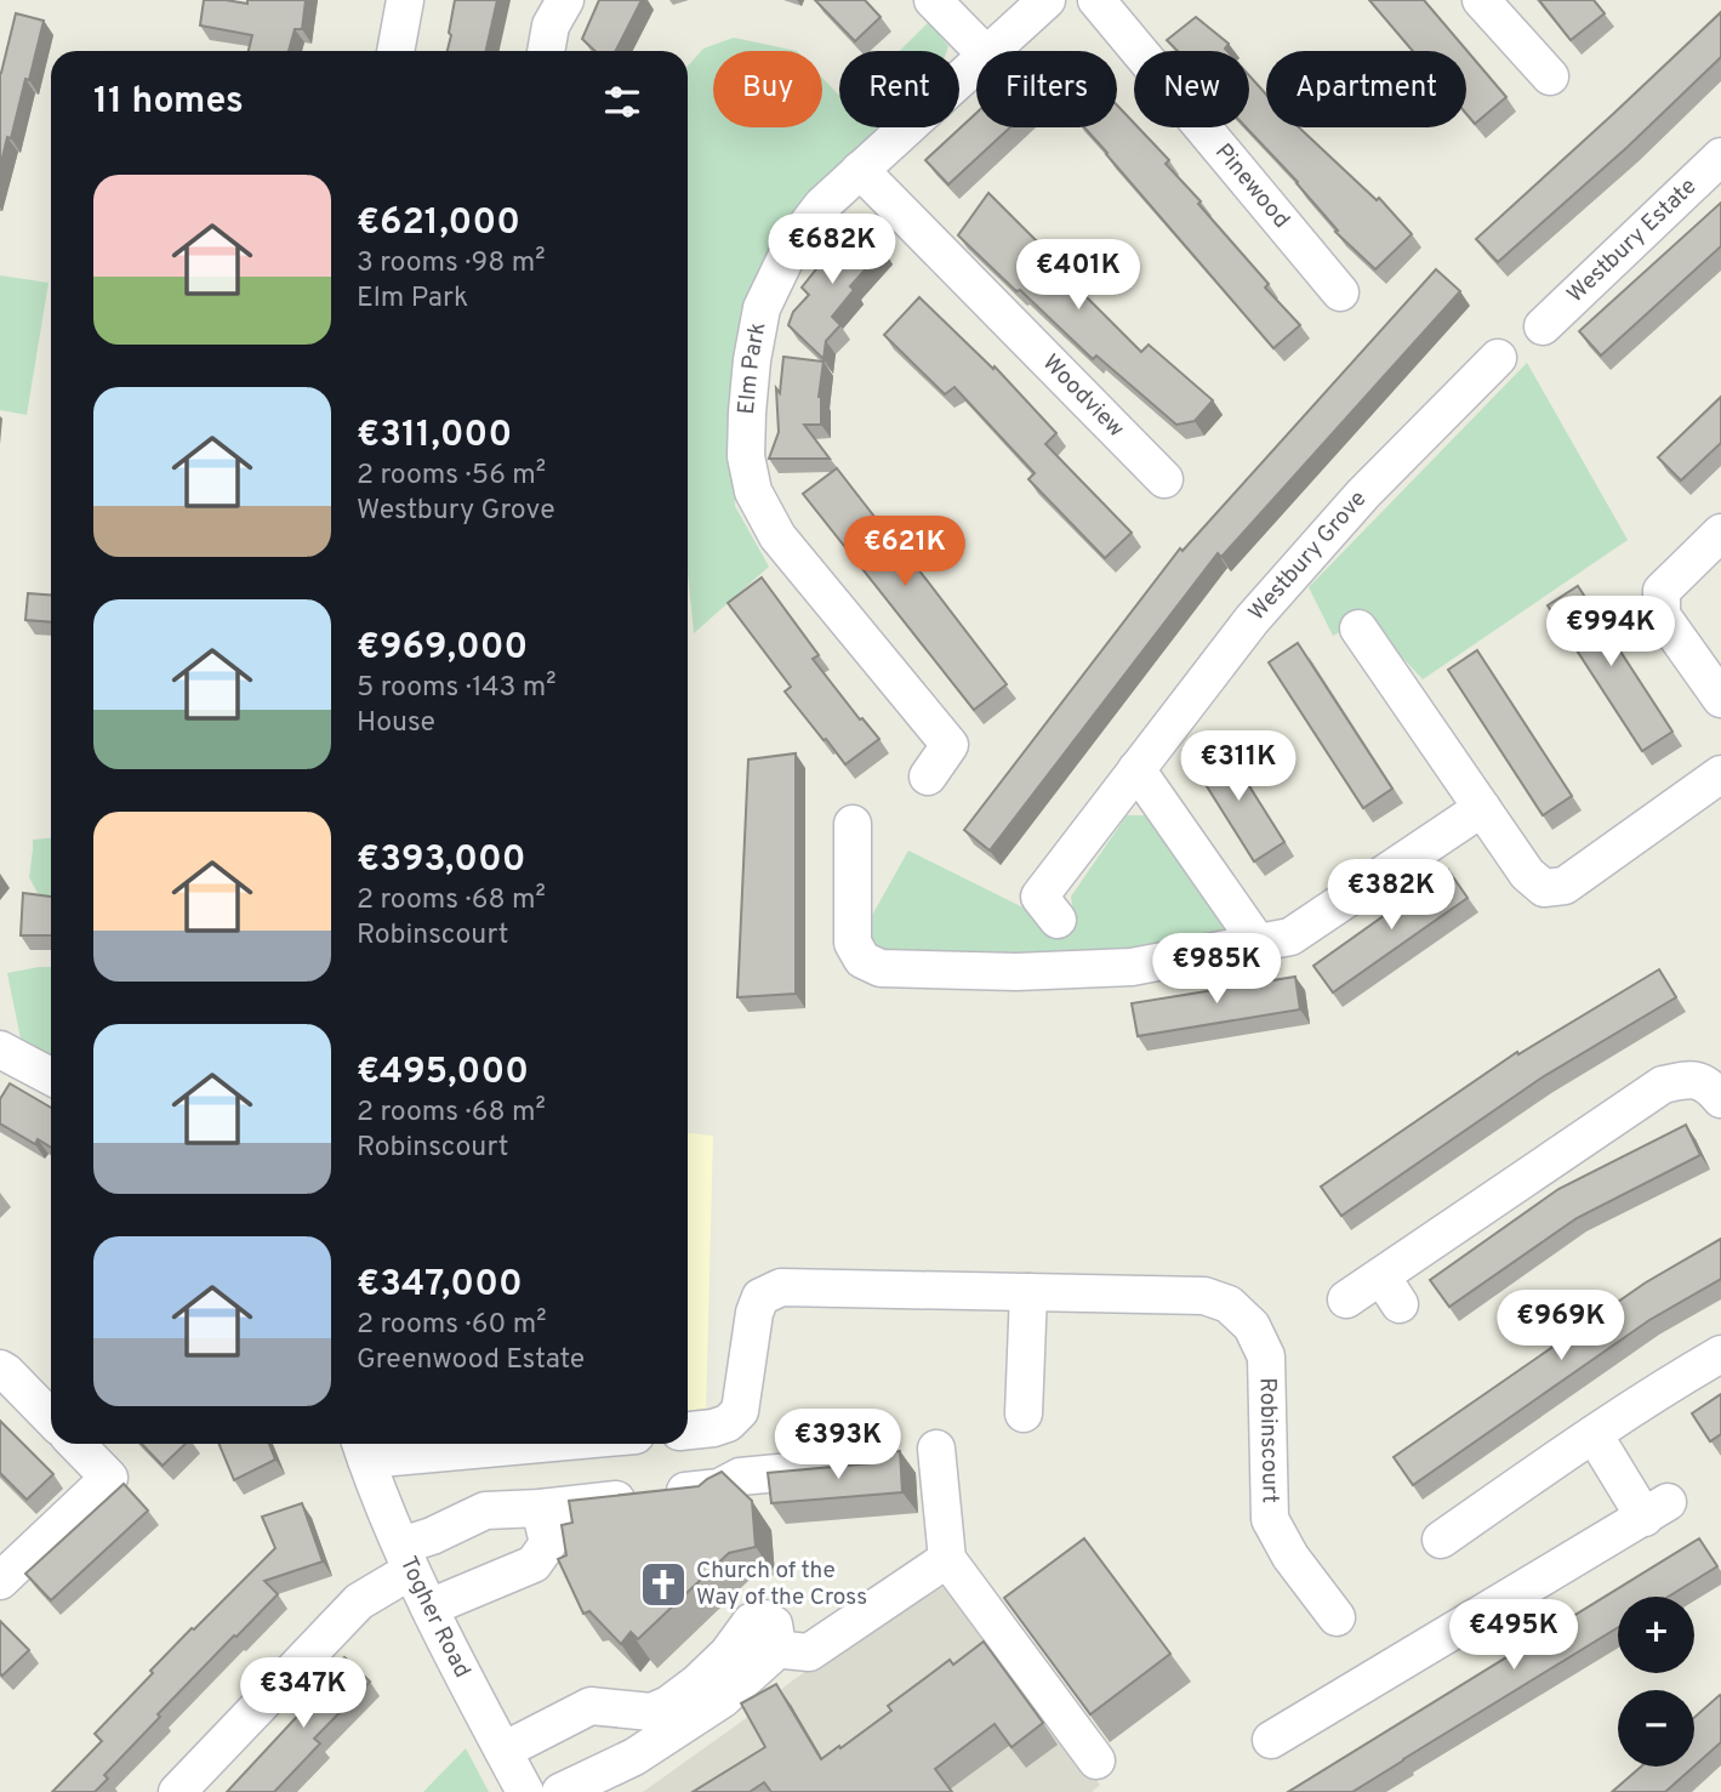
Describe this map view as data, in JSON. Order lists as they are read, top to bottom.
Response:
{
  "streets": {
    "street": [
      "Pinewood",
      "Westbury Estate",
      "Elm Park",
      "Woodview",
      "Westbury Grove",
      "Robinscourt",
      "Togher Road"
    ]
  },
  "crossings": [
    ["Elm Park", "Woodview"]
  ],
  "places": {
    "church": ["Church of the Way of the Cross"]
  },
  "page": {
    "chip": [
      "Buy",
      "Rent",
      "Filters",
      "New",
      "Apartment"
    ],
    "heading": "11 homes",
    "list": [
      {
        "name": "€621,000",
        "note": "3 rooms · 98 m² · Elm Park"
      },
      {
        "name": "€311,000",
        "note": "2 rooms · 56 m² · Westbury Grove"
      },
      {
        "name": "€969,000",
        "note": "5 rooms · 143 m² · House"
      },
      {
        "name": "€393,000",
        "note": "2 rooms · 68 m² · Robinscourt"
      },
      {
        "name": "€495,000",
        "note": "2 rooms · 68 m² · Robinscourt"
      },
      {
        "name": "€347,000",
        "note": "2 rooms · 60 m² · Greenwood Estate"
      }
    ],
    "price": [
      "€682K",
      "€401K",
      "€621K",
      "€994K",
      "€311K",
      "€382K",
      "€985K",
      "€969K",
      "€393K",
      "€495K",
      "€347K"
    ],
    "map_buttons": ["+", "−"]
  }
}
